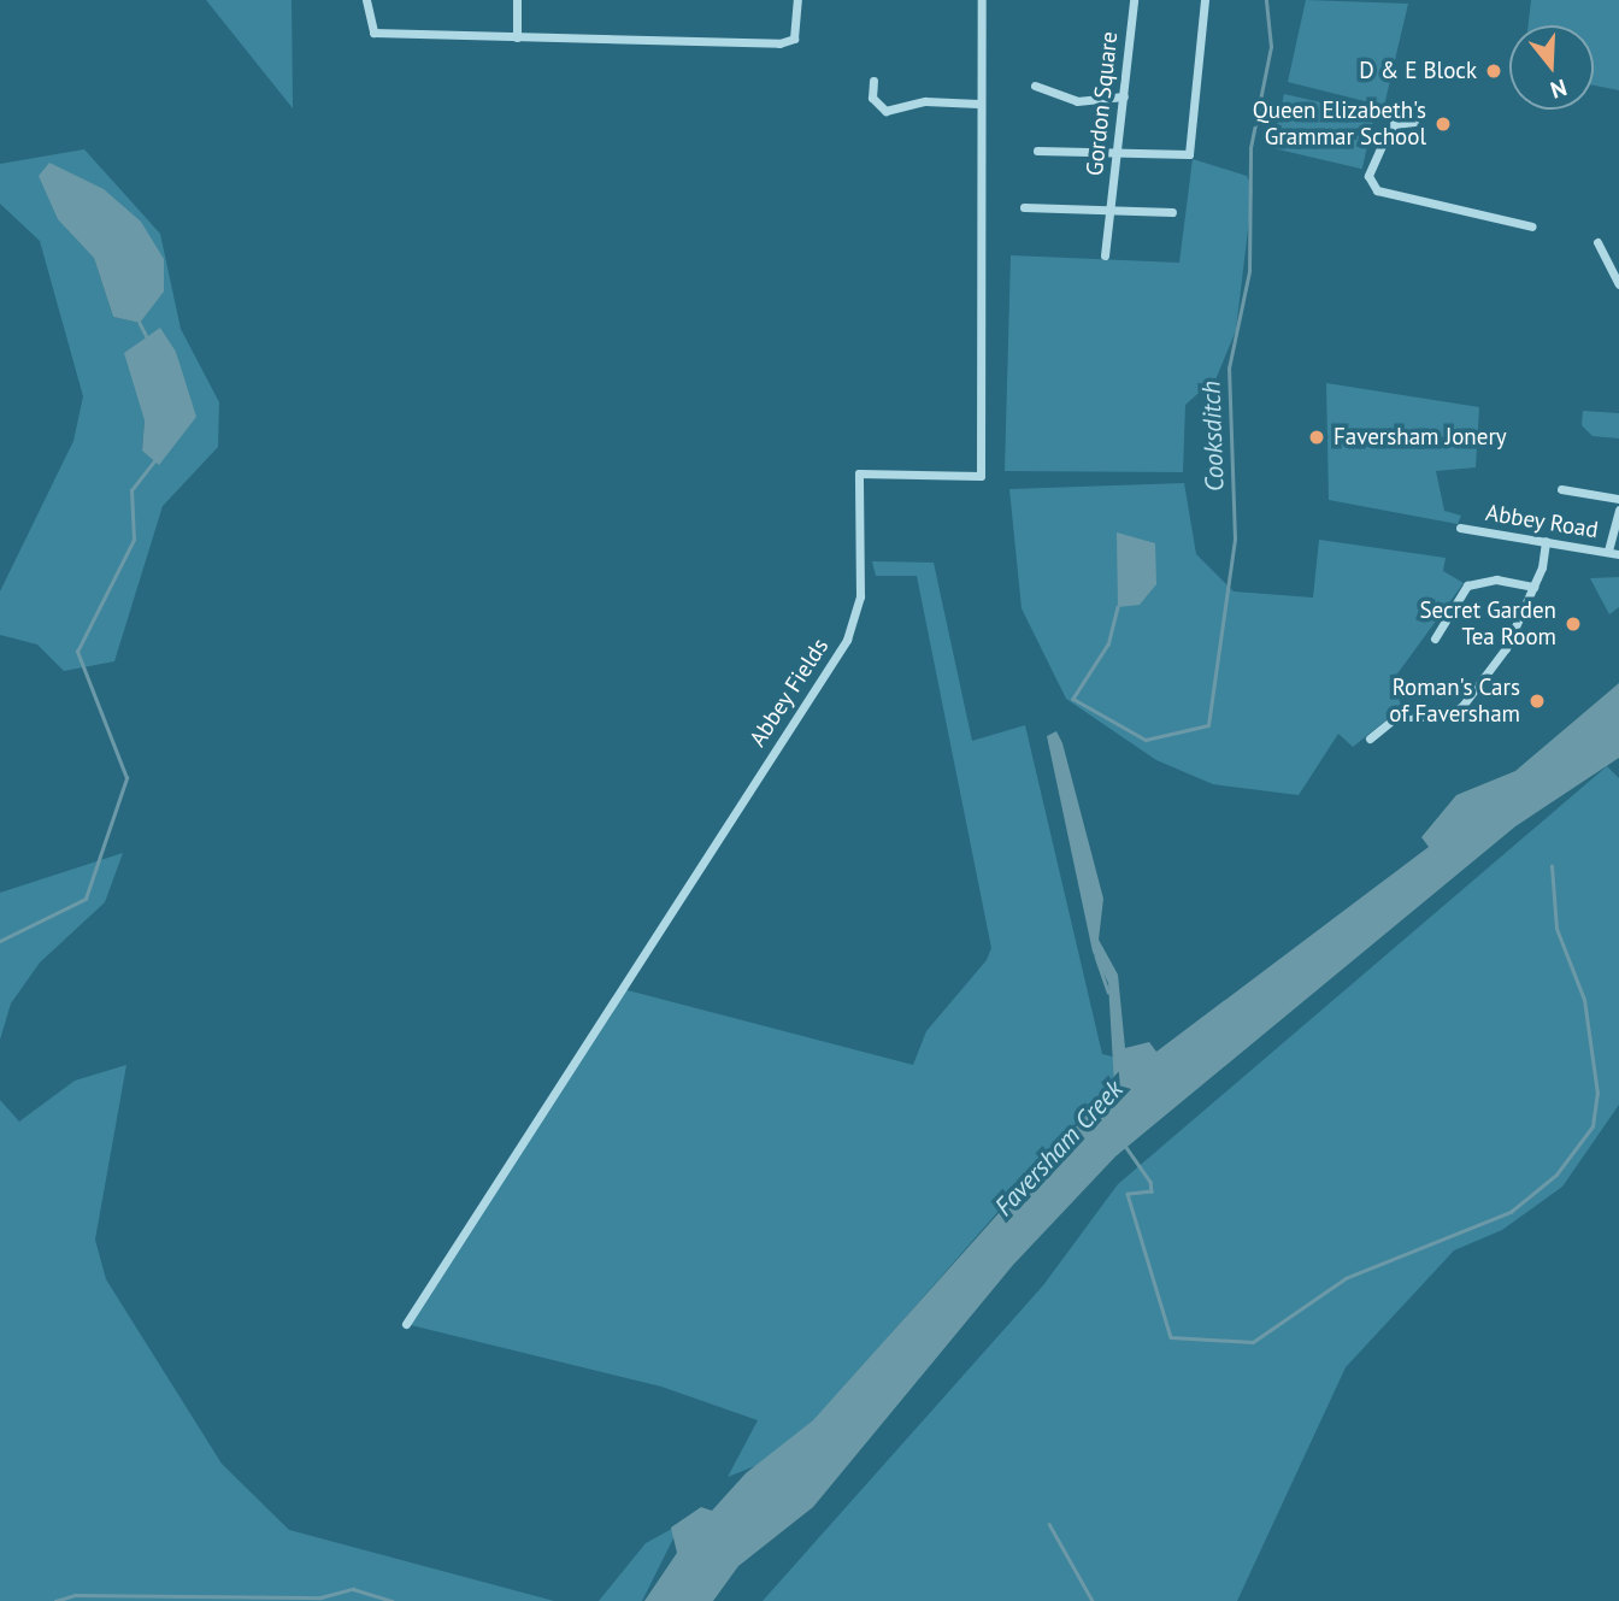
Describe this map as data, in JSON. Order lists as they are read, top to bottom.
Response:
{
  "streets": {
    "street": ["Gordon Square", "Abbey Road", "Abbey Fields"]
  },
  "water": ["Cooksditch", "Faversham Creek"],
  "places": [
    "D & E Block",
    "Queen Elizabeth's Grammar School",
    "Faversham Jonery",
    "Secret Garden Tea Room",
    "Roman's Cars of Faversham"
  ],
  "north": "bottom"
}
